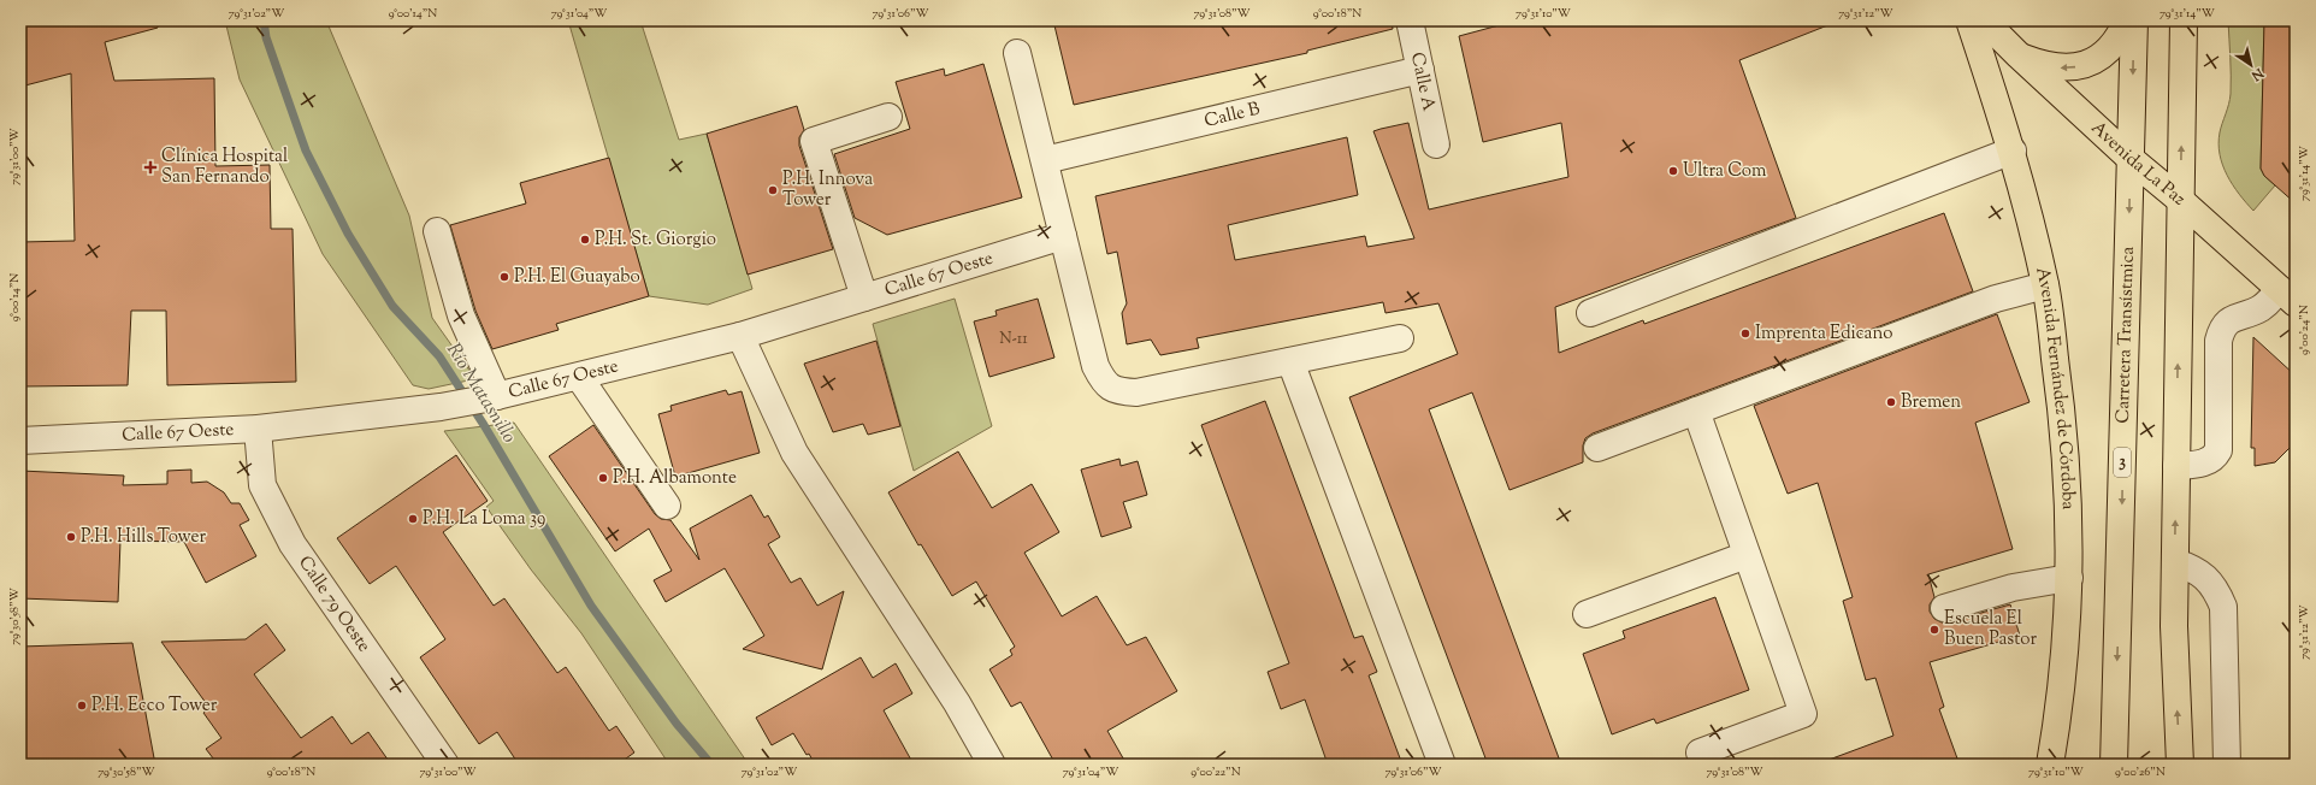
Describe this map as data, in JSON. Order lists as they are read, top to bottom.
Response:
{
  "streets": {
    "main road": [
      "Avenida La Paz",
      "Carretera Transístmica",
      "Avenida Fernández de Córdoba",
      "3"
    ],
    "street": [
      "Calle A",
      "Calle B",
      "Calle 67 Oeste",
      "Calle 79 Oeste"
    ]
  },
  "crossings": [
    ["Calle A", "Calle B"],
    ["Avenida La Paz", "Carretera Transístmica"],
    ["Calle 67 Oeste", "Calle 79 Oeste"]
  ],
  "water": ["Río Matasnillo"],
  "places": {
    "health": ["Clínica Hospital San Fernando"],
    "other": [
      "Ultra Com",
      "P.H. Innova Tower",
      "P.H. St. Giorgio",
      "P.H. El Guayabo",
      "Imprenta Edicano",
      "Bremen",
      "P.H. Albamonte",
      "P.H. La Loma 39",
      "P.H. Hills Tower",
      "Escuela El Buen Pastor",
      "P.H. Ecco Tower"
    ]
  },
  "house_numbers": ["N-11"],
  "north": "bottom right",
  "coordinates": [
    "79°31'02\"W",
    "9°00'14\"N",
    "79°31'04\"W",
    "79°31'06\"W",
    "79°31'08\"W",
    "9°00'18\"N",
    "79°31'10\"W",
    "79°31'12\"W",
    "79°31'14\"W",
    "79°31'00\"W",
    "9°00'24\"N",
    "79°30'58\"W",
    "9°00'22\"N",
    "9°00'26\"N"
  ]
}
